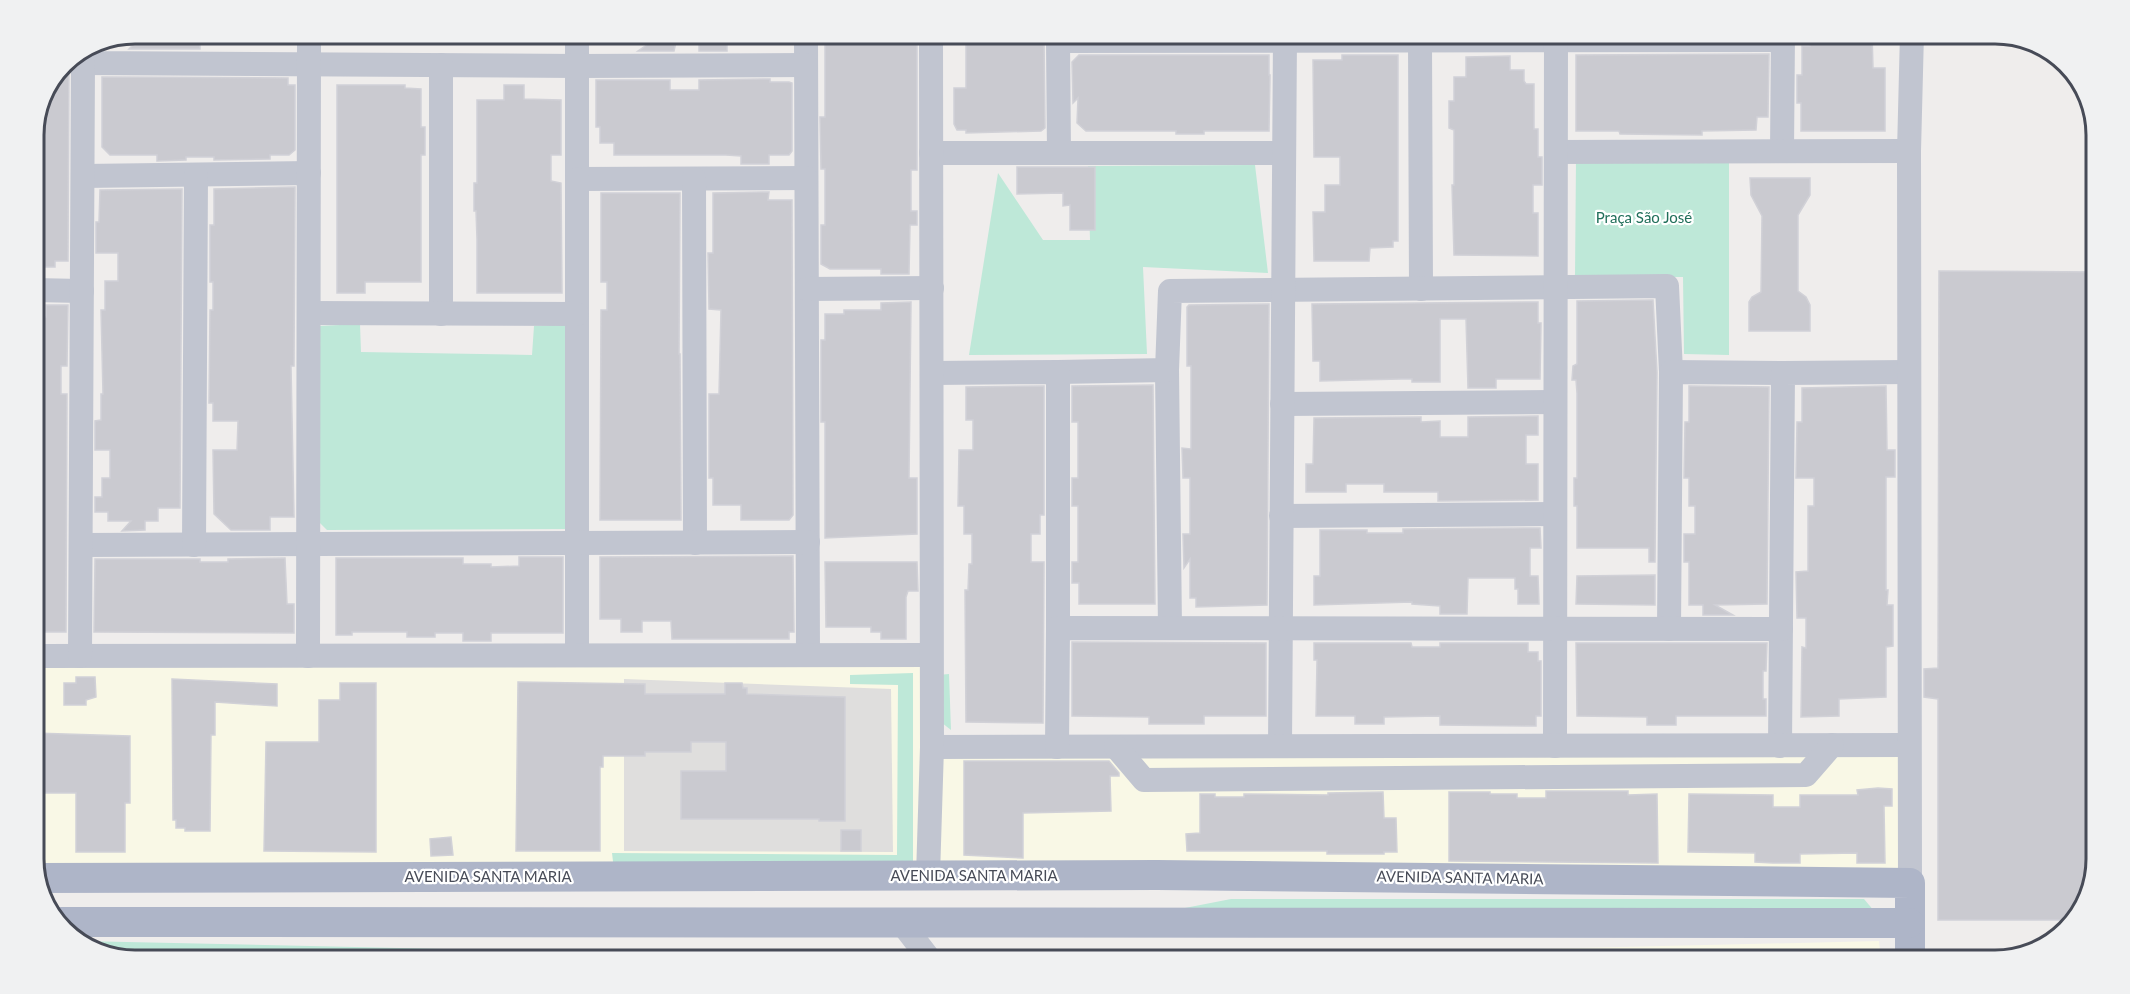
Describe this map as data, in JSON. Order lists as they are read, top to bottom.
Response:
{
  "streets": {
    "main road": ["AVENIDA SANTA MARIA"]
  },
  "parks": ["Praça São José"]
}
